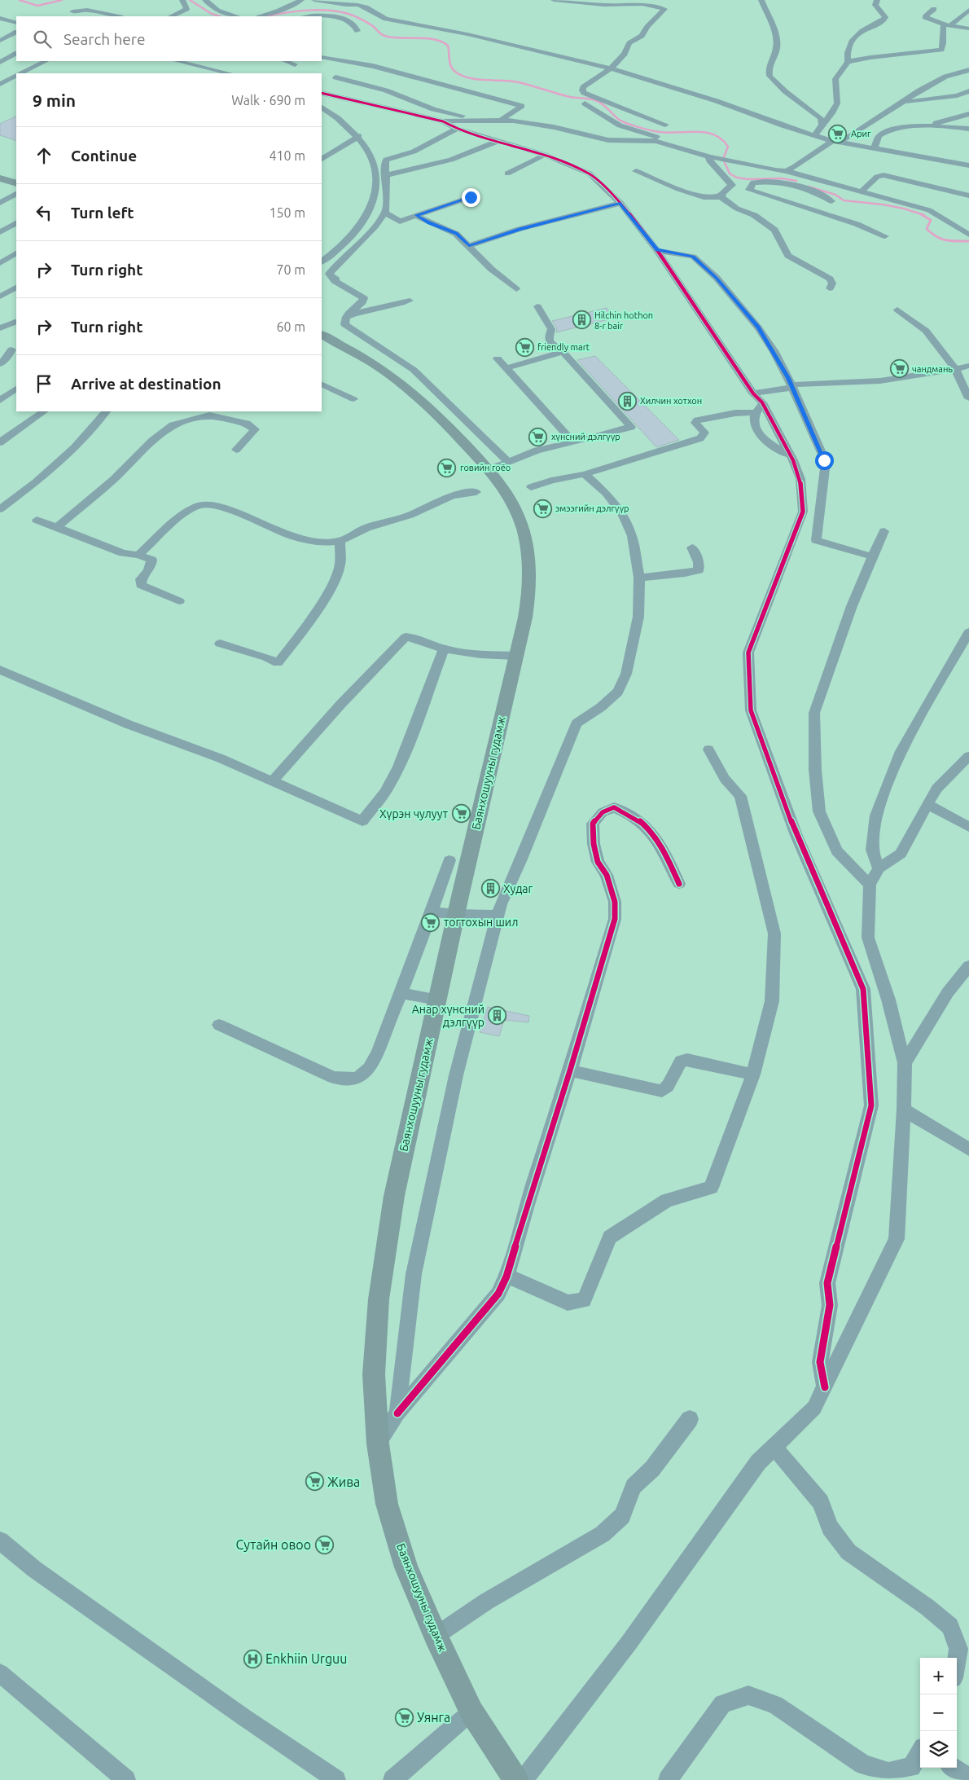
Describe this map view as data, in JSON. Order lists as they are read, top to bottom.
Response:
{
  "streets": {
    "main road": ["Баянхошууны гудамж"]
  },
  "places": {
    "supermarket": [
      "Ариг",
      "friendly mart",
      "чандмань",
      "хүнсний дэлгүүр",
      "говийн гоёо",
      "эмээгийн дэлгүүр",
      "Хүрэн чулуут",
      "тогтохын шил",
      "Жива",
      "Сутайн овоо",
      "Уянга"
    ],
    "building": [
      "Hilchin hothon 8-r bair",
      "Хилчин хотхон",
      "Худаг",
      "Анар хүнсний дэлгүүр"
    ],
    "hospital": ["Enkhiin Urguu"]
  },
  "page": {
    "search": "Search here",
    "heading": ["9 min", "Walk · 690 m"],
    "list": [
      ["Continue", "410 m"],
      ["Turn left", "150 m"],
      ["Turn right", "70 m"],
      ["Turn right", "60 m"],
      "Arrive at destination"
    ],
    "map_buttons": ["+", "−"]
  }
}
